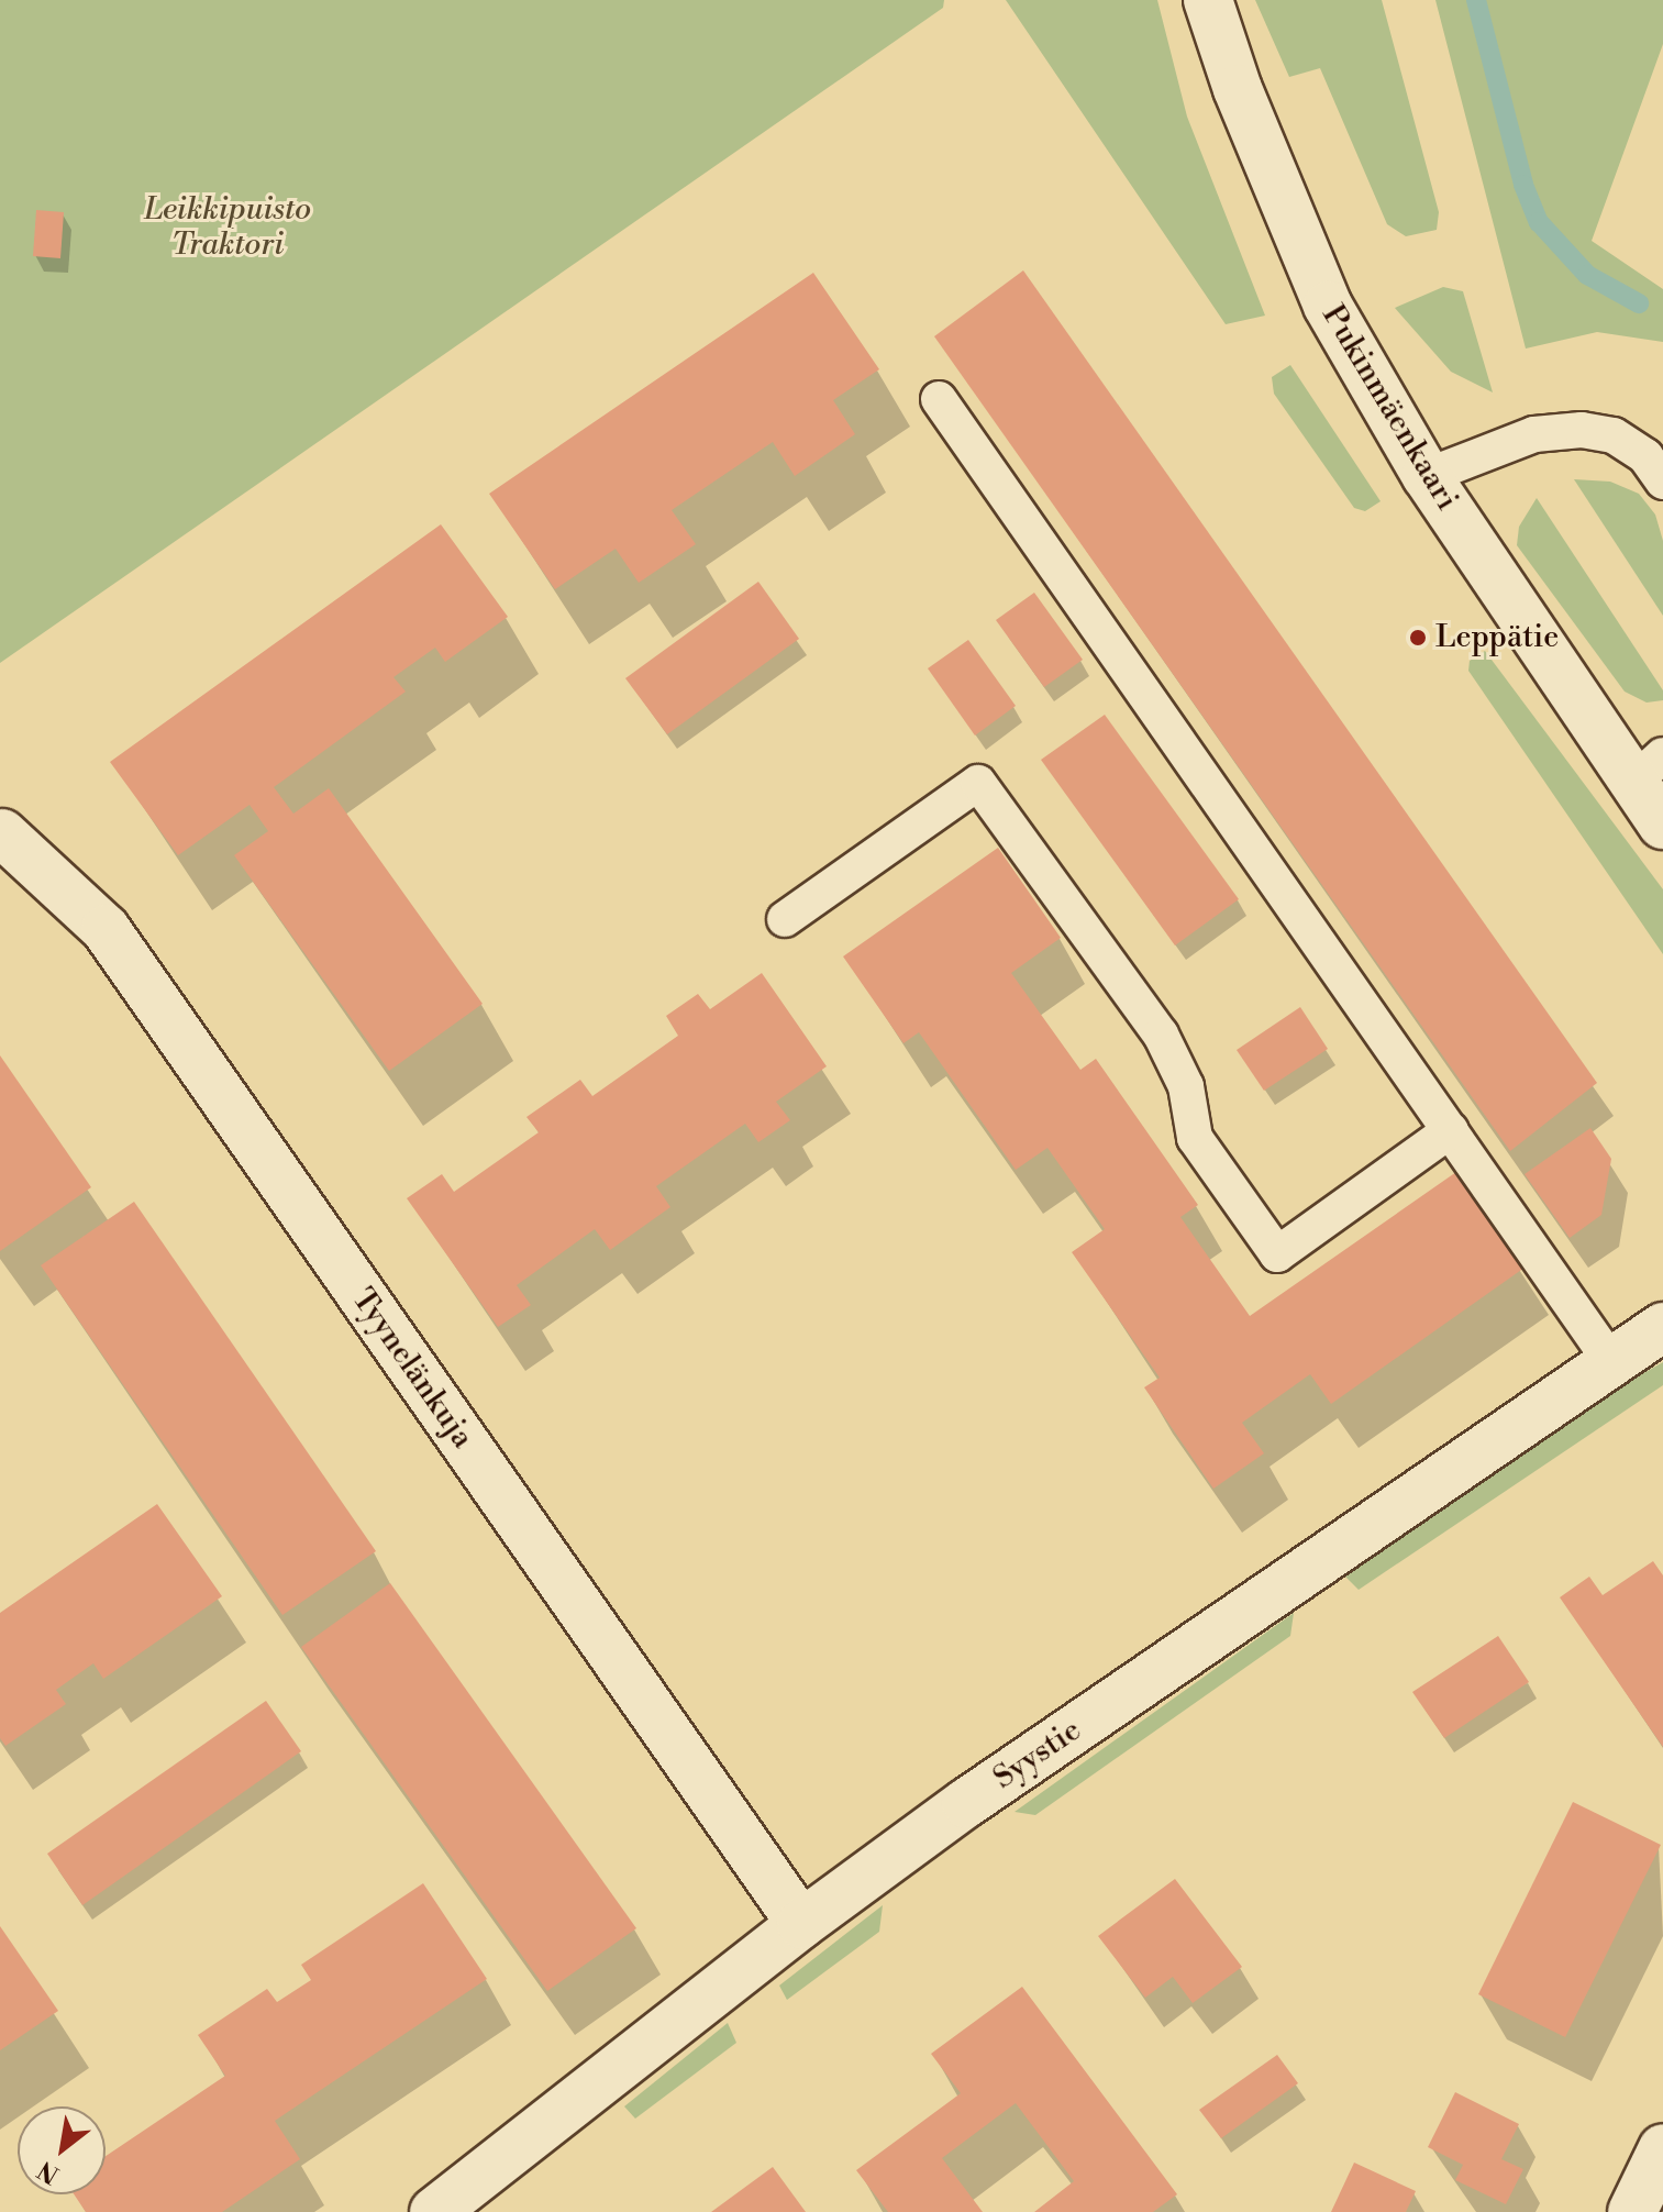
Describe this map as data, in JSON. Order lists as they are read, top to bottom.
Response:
{
  "streets": {
    "street": ["Pukinmäenkaari", "Tyynelänkuja", "Syystie"]
  },
  "crossings": [
    ["Tyynelänkuja", "Syystie"]
  ],
  "parks": ["Leikkipuisto Traktori"],
  "places": ["Leppätie"],
  "north": "bottom left"
}
